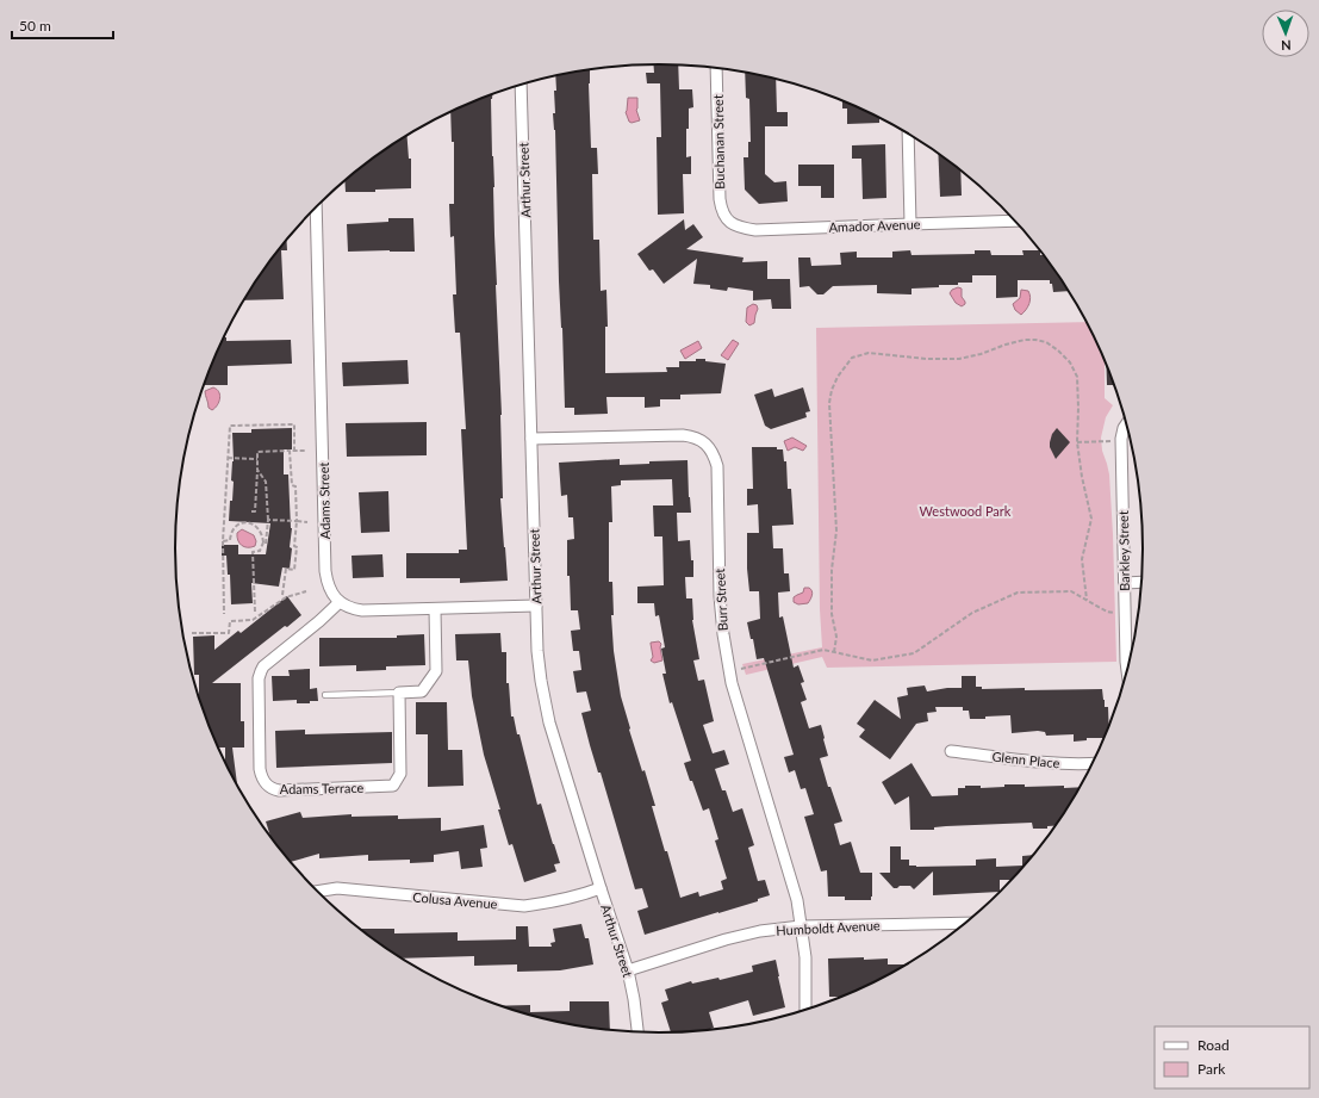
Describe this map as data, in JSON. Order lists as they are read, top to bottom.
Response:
{
  "streets": {
    "street": [
      "Buchanan Street",
      "Arthur Street",
      "Amador Avenue",
      "Adams Street",
      "Barkley Street",
      "Burr Street",
      "Glenn Place",
      "Adams Terrace",
      "Colusa Avenue",
      "Humboldt Avenue"
    ]
  },
  "crossings": [
    ["Buchanan Street", "Amador Avenue"],
    ["Arthur Street", "Burr Street"],
    ["Arthur Street", "Colusa Avenue"],
    ["Arthur Street", "Humboldt Avenue"],
    ["Adams Street", "Adams Terrace"],
    ["Burr Street", "Humboldt Avenue"]
  ],
  "parks": ["Westwood Park"],
  "legend": ["Road", "Park"],
  "scale_bar": "50 m",
  "north": "bottom"
}
